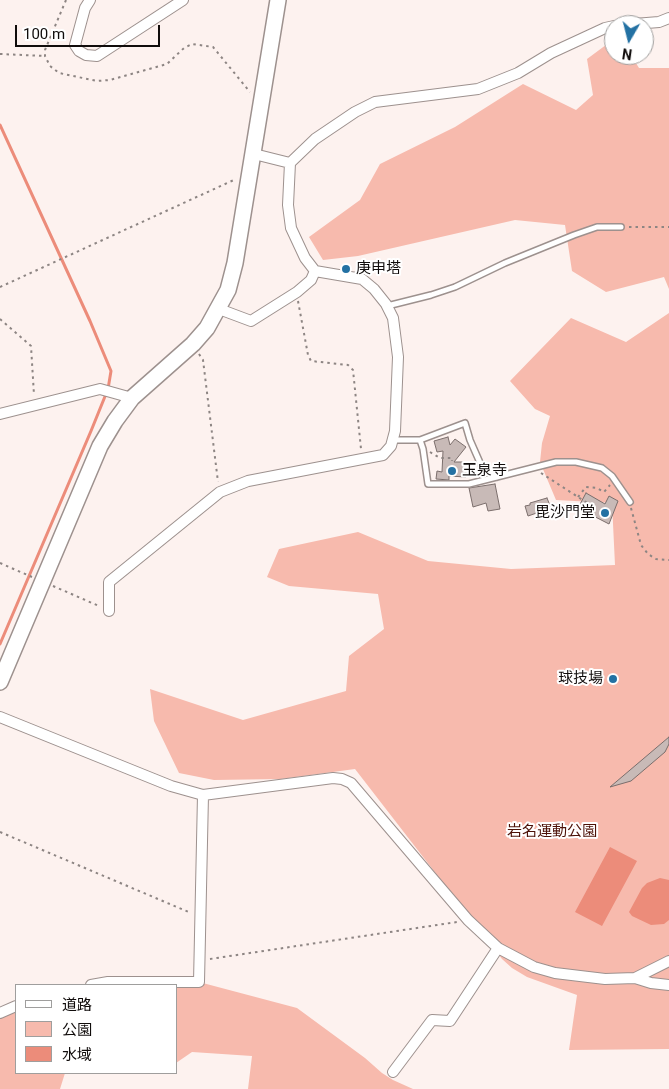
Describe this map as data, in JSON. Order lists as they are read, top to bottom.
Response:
{
  "parks": ["岩名運動公園"],
  "places": [
    "庚申塔",
    "玉泉寺",
    "毘沙門堂",
    "球技場"
  ],
  "legend": ["道路", "公園", "水域"],
  "scale_bar": "100 m",
  "north": "bottom"
}
